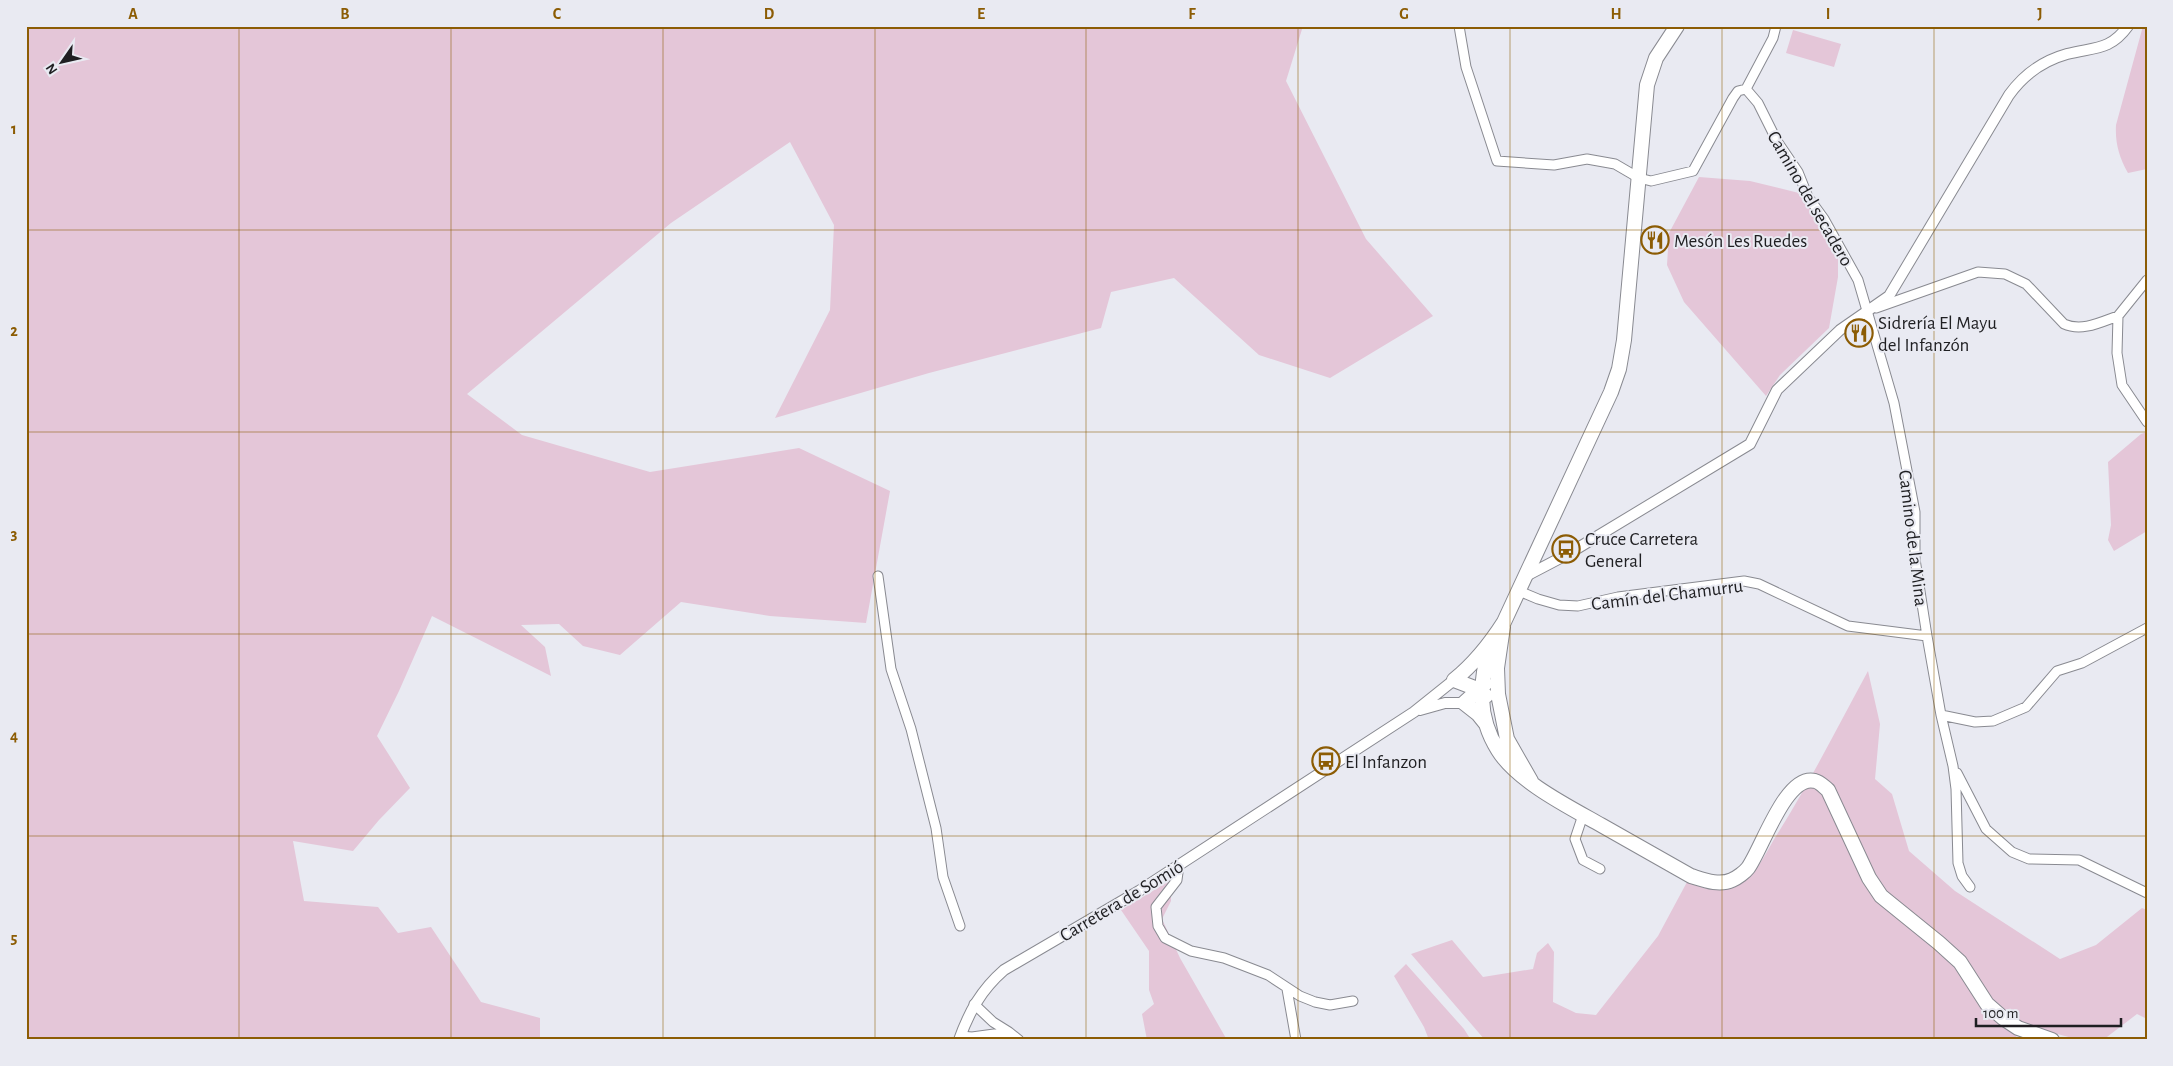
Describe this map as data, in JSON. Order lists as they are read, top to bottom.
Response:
{
  "streets": {
    "street": [
      "Camino del secadero",
      "Camino de la Mina",
      "Camín del Chamurru",
      "Carretera de Somió"
    ]
  },
  "crossings": [
    ["Camino del secadero", "Camino de la Mina"],
    ["Camino de la Mina", "Camín del Chamurru"]
  ],
  "places": {
    "restaurant": ["Mesón Les Ruedes", "Sidrería El Mayu del Infanzón"],
    "bus stop": ["Cruce Carretera General", "El Infanzon"]
  },
  "scale_bar": "100 m",
  "north": "bottom left",
  "grid": {
    "columns": [
      "A",
      "B",
      "C",
      "D",
      "E",
      "F",
      "G",
      "H",
      "I",
      "J"
    ],
    "rows": [
      "1",
      "2",
      "3",
      "4",
      "5"
    ]
  }
}
